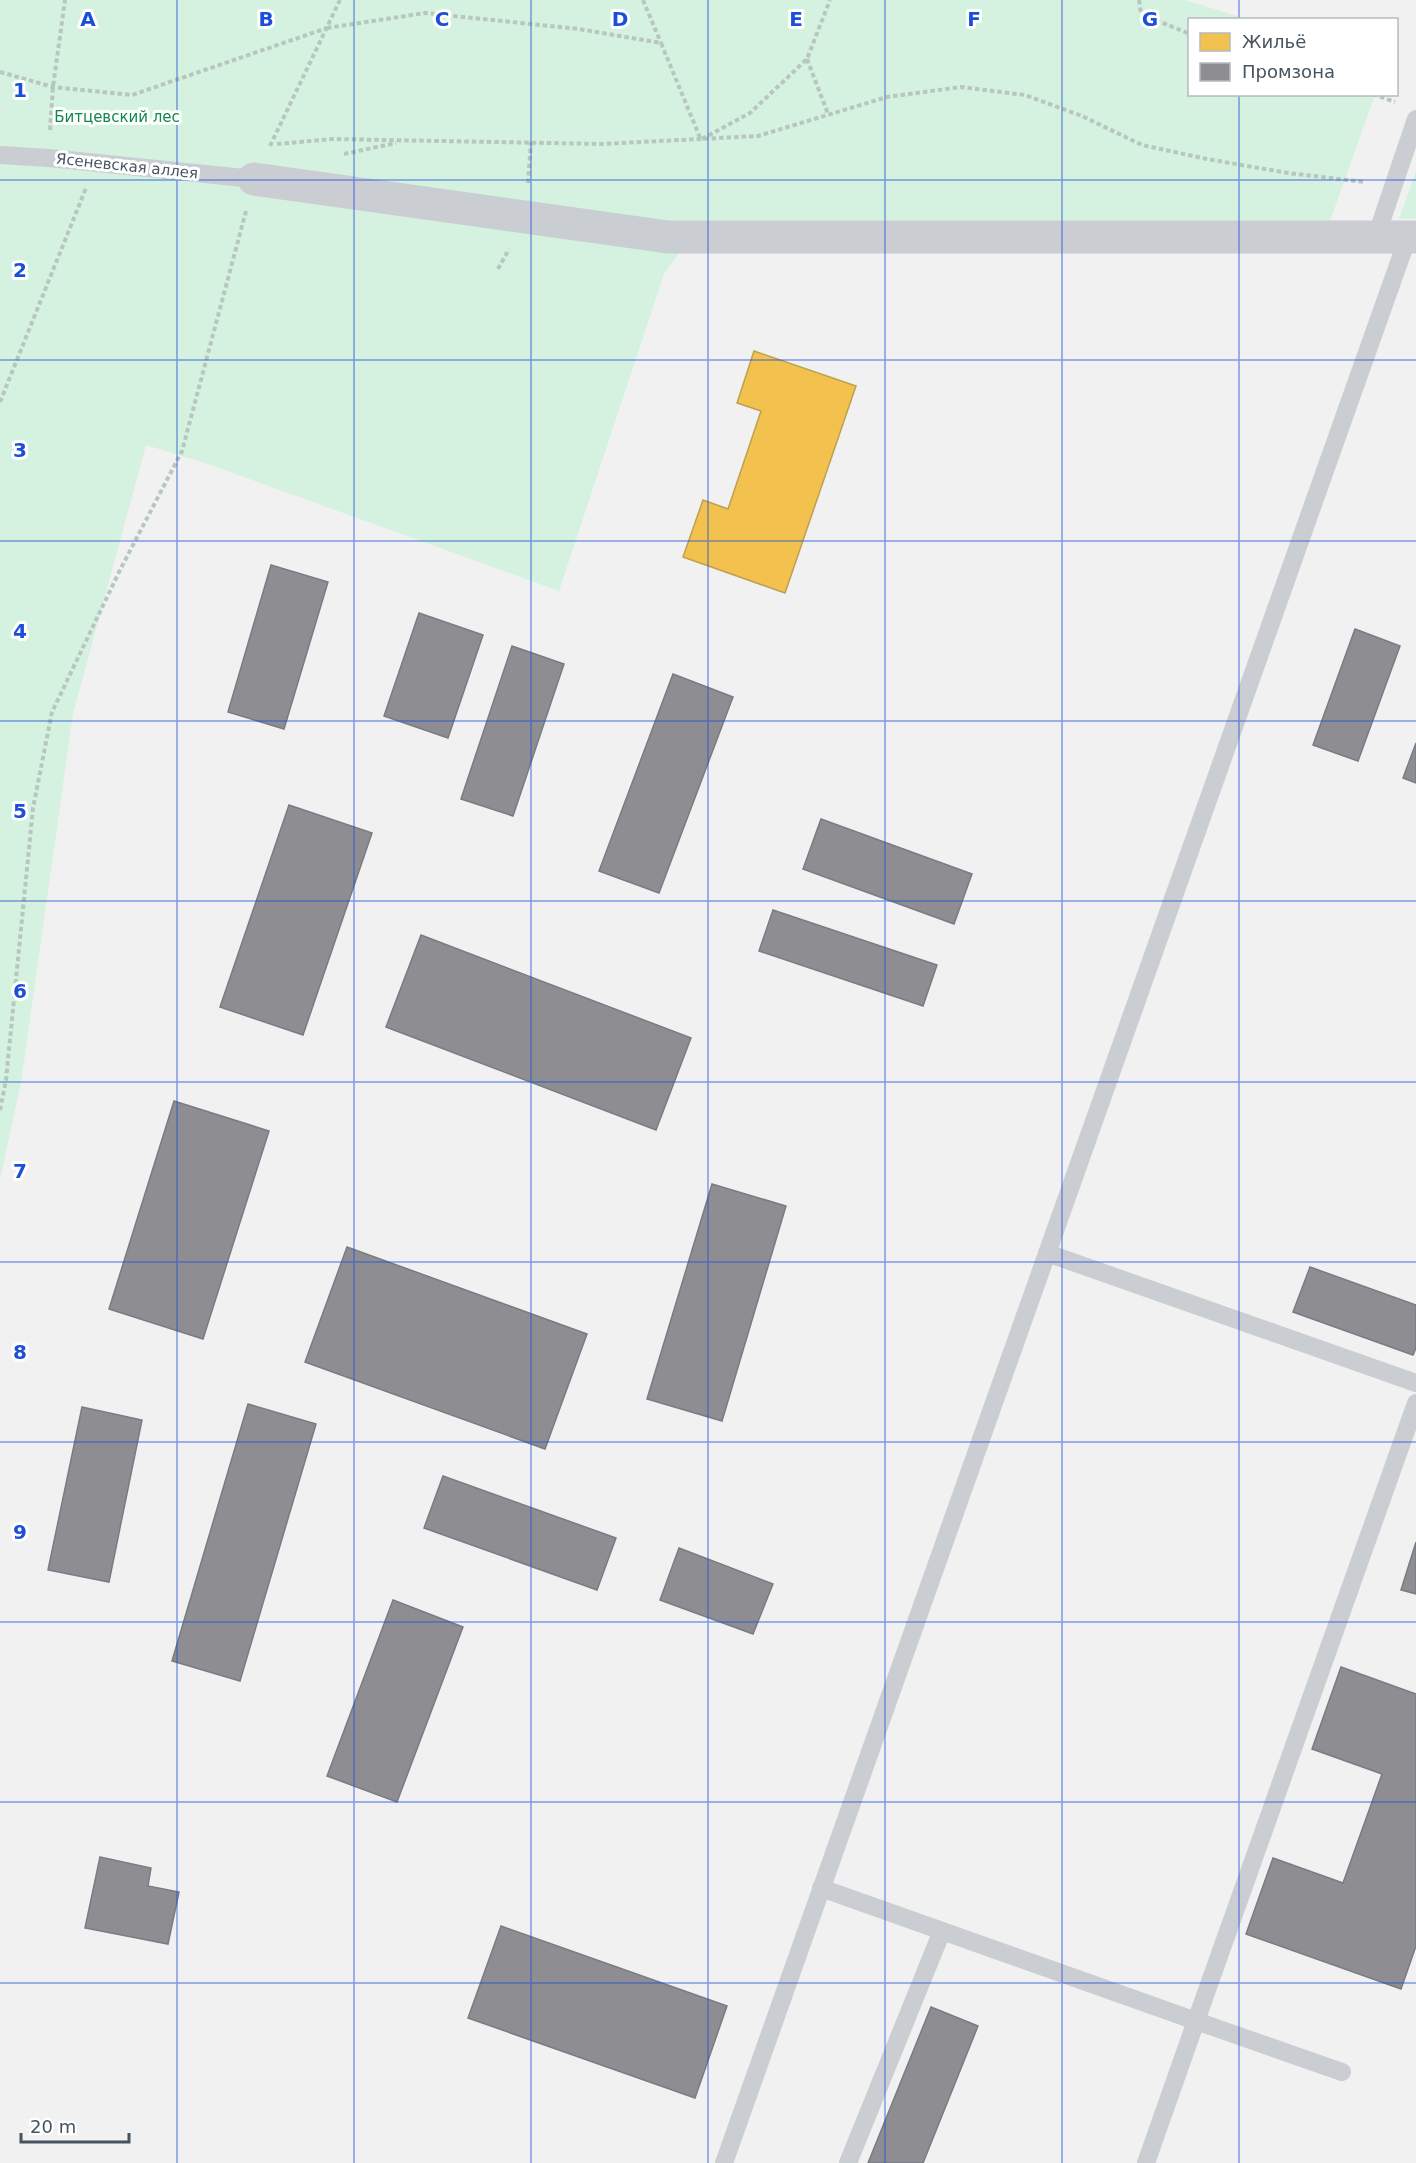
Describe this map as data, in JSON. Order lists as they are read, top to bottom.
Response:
{
  "streets": {
    "lane": ["Ясеневская аллея"]
  },
  "parks": ["Битцевский лес"],
  "legend": ["Жильё", "Промзона"],
  "scale_bar": "20 m",
  "grid": {
    "columns": [
      "A",
      "B",
      "C",
      "D",
      "E",
      "F",
      "G"
    ],
    "rows": [
      "1",
      "2",
      "3",
      "4",
      "5",
      "6",
      "7",
      "8",
      "9"
    ]
  }
}
